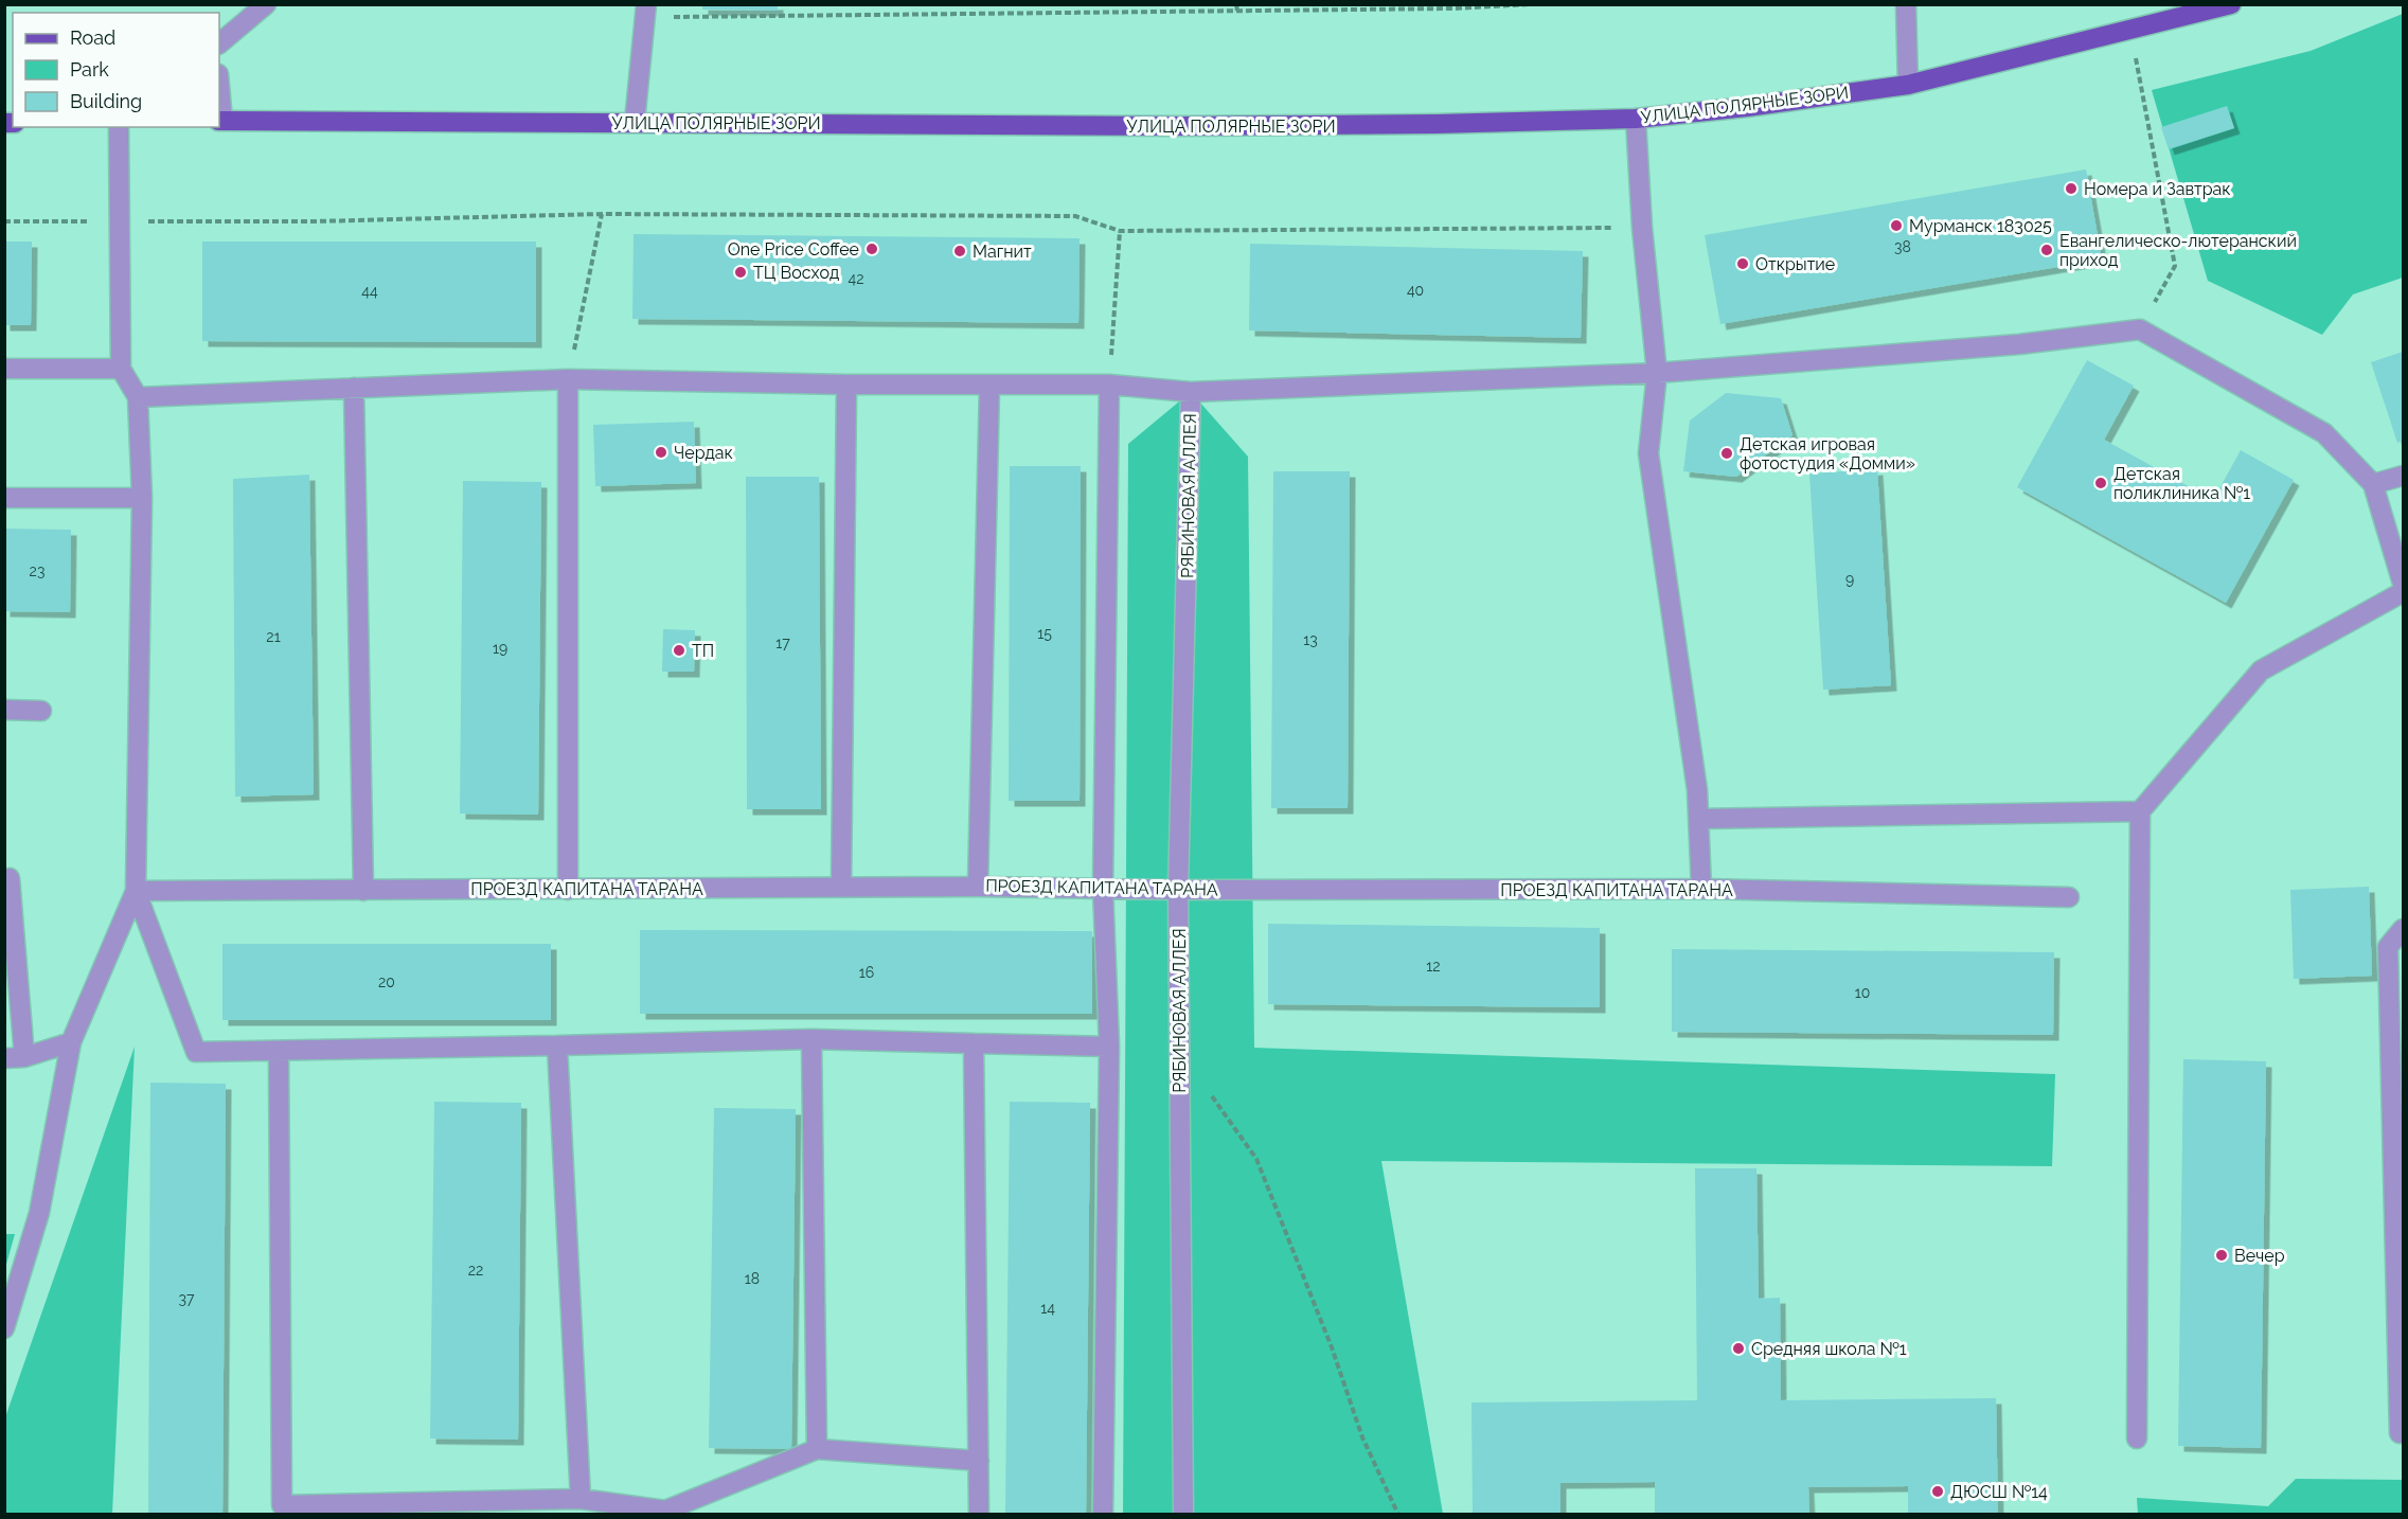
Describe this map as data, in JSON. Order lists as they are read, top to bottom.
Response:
{
  "streets": {
    "main road": ["УЛИЦА ПОЛЯРНЫЕ ЗОРИ"],
    "street": ["РЯБИНОВАЯ АЛЛЕЯ", "ПРОЕЗД КАПИТАНА ТАРАНА"]
  },
  "crossings": [
    ["РЯБИНОВАЯ АЛЛЕЯ", "ПРОЕЗД КАПИТАНА ТАРАНА"]
  ],
  "places": [
    "Номера и Завтрак",
    "Мурманск 183025",
    "One Price Coffee",
    "Евангелическо-лютеранский приход",
    "Магнит",
    "Открытие",
    "ТЦ Восход",
    "Чердак",
    "Детская игровая фотостудия «Домми»",
    "Детская поликлиника №1",
    "ТП",
    "Вечер",
    "Средняя школа №1",
    "ДЮСШ №14"
  ],
  "house_numbers": [
    "38",
    "42",
    "40",
    "44",
    "23",
    "9",
    "15",
    "21",
    "13",
    "17",
    "19",
    "12",
    "16",
    "20",
    "10",
    "22",
    "18",
    "37",
    "14"
  ],
  "legend": ["Road", "Park", "Building"]
}
